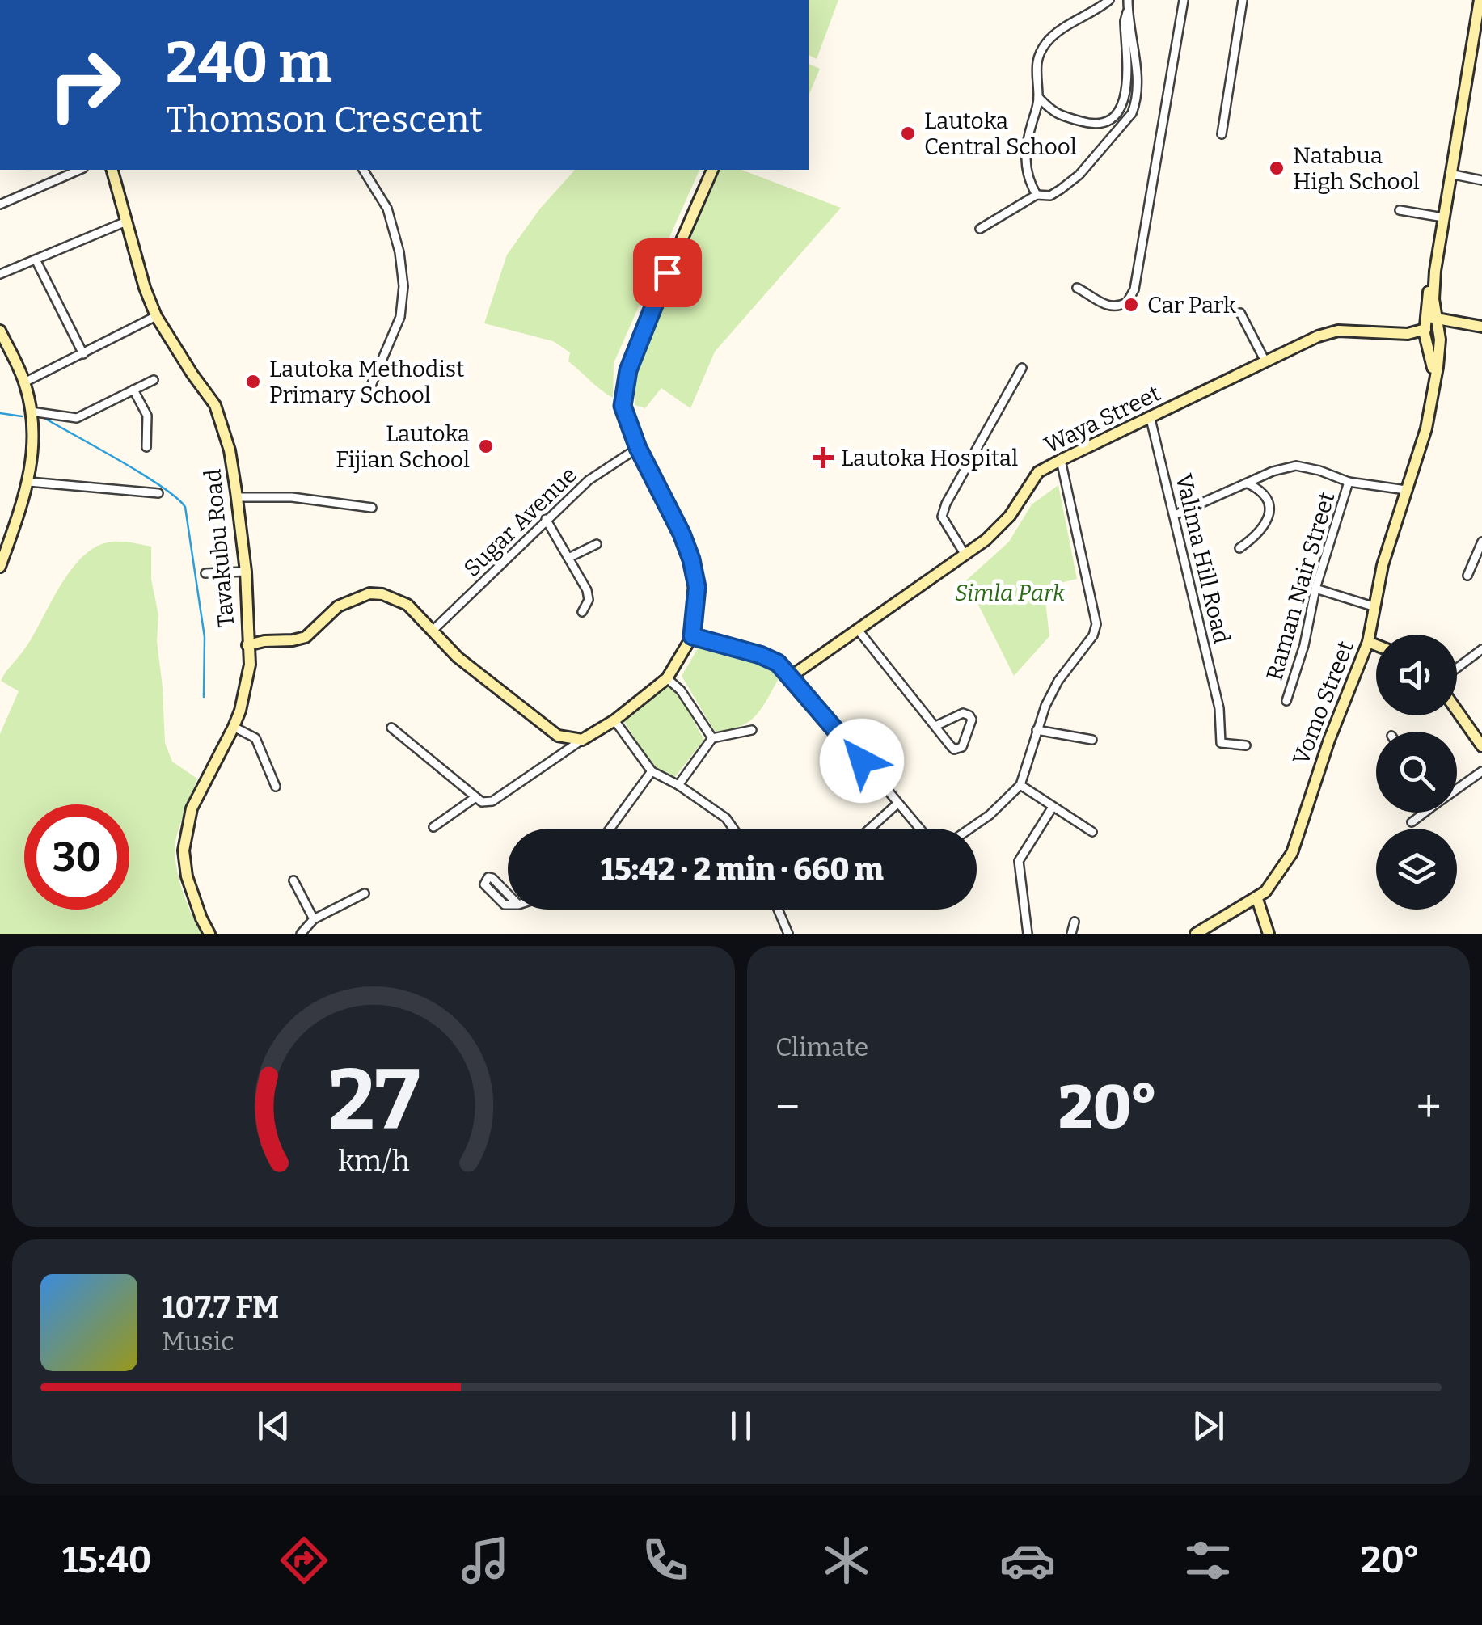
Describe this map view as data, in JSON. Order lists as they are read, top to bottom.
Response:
{
  "streets": {
    "main road": ["Waya Street", "Tavakubu Road", "Vomo Street"],
    "street": ["Sugar Avenue", "Valima Hill Road", "Raman Nair Street"]
  },
  "crossings": [
    ["Waya Street", "Valima Hill Road"],
    ["Waya Street", "Vomo Street"]
  ],
  "parks": ["Simla Park"],
  "places": {
    "other": [
      "Lautoka Central School",
      "Natabua High School",
      "Car Park",
      "Lautoka Methodist Primary School",
      "Lautoka Fijian School"
    ],
    "health": ["Lautoka Hospital"]
  },
  "page": {
    "turn": ["240 m", "Thomson Crescent"],
    "limit": "30",
    "trip": "15:42 · 2 min · 660 m",
    "tile": "Climate",
    "heat": ["−", "20°", "+"],
    "song": ["107.7 FM", "Music"],
    "tabs": ["15:40", "20°"],
    "gauge": ["27", "km/h"]
  }
}
